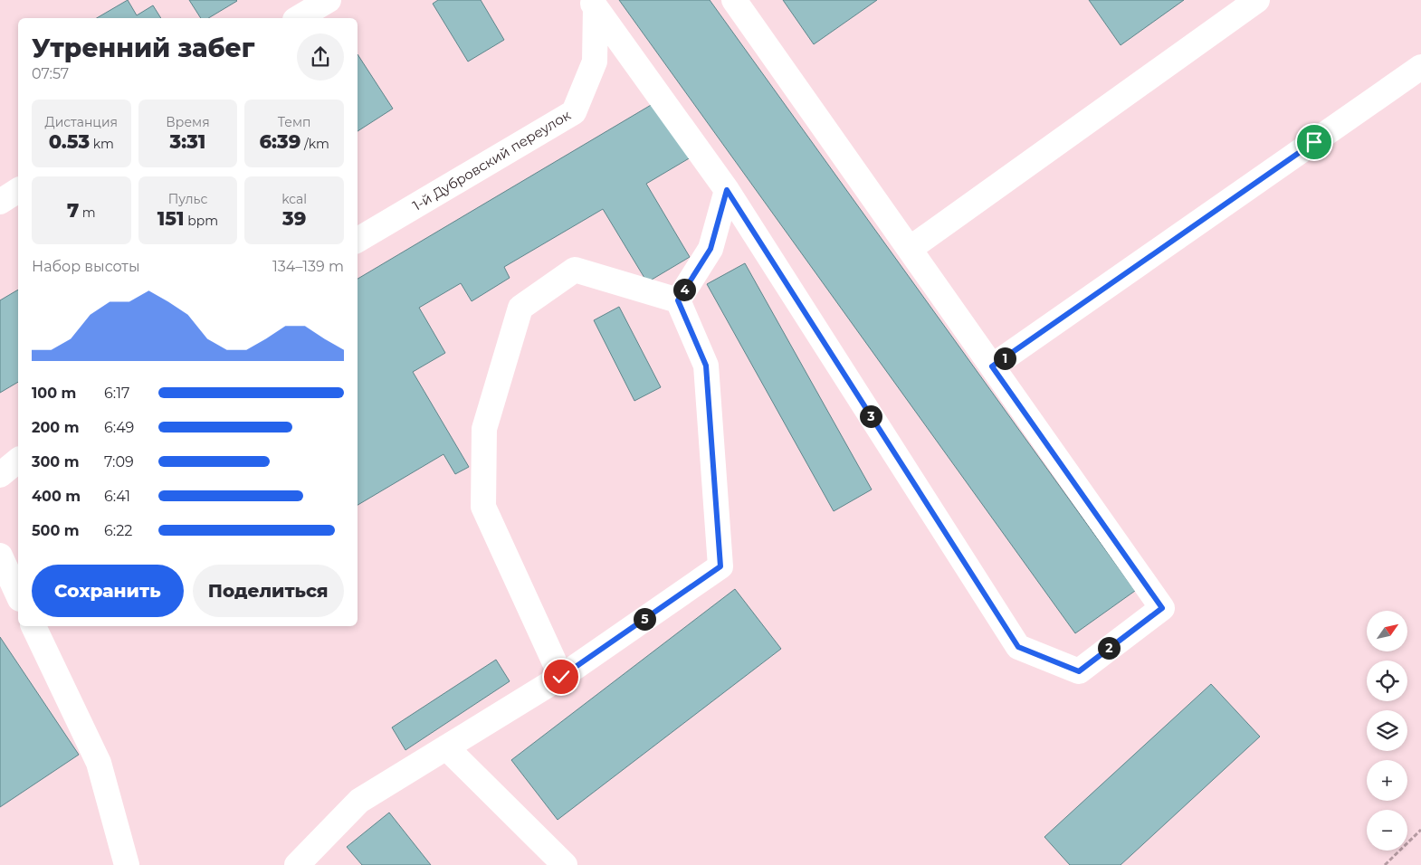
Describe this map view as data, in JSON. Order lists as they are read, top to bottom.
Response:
{
  "streets": {
    "street": ["1-й Дубровский переулок"]
  },
  "north": "top right",
  "page": {
    "heading": ["Утренний забег", "07:57"],
    "stats": [
      ["Дистанция", "0.53 km"],
      ["Время", "3:31"],
      ["Темп", "6:39 /km"],
      ["7 m"],
      ["Пульс", "151 bpm"],
      ["kcal", "39"]
    ],
    "chart": ["Набор высоты", "134–139 m"],
    "pins": [
      "4",
      "1",
      "3",
      "5",
      "2"
    ],
    "list": [
      {
        "name": "100 m",
        "note": "6:17"
      },
      {
        "name": "200 m",
        "note": "6:49"
      },
      {
        "name": "300 m",
        "note": "7:09"
      },
      {
        "name": "400 m",
        "note": "6:41"
      },
      {
        "name": "500 m",
        "note": "6:22"
      }
    ],
    "buttons": ["Сохранить", "Поделиться"],
    "map_buttons": ["+", "−"]
  }
}
